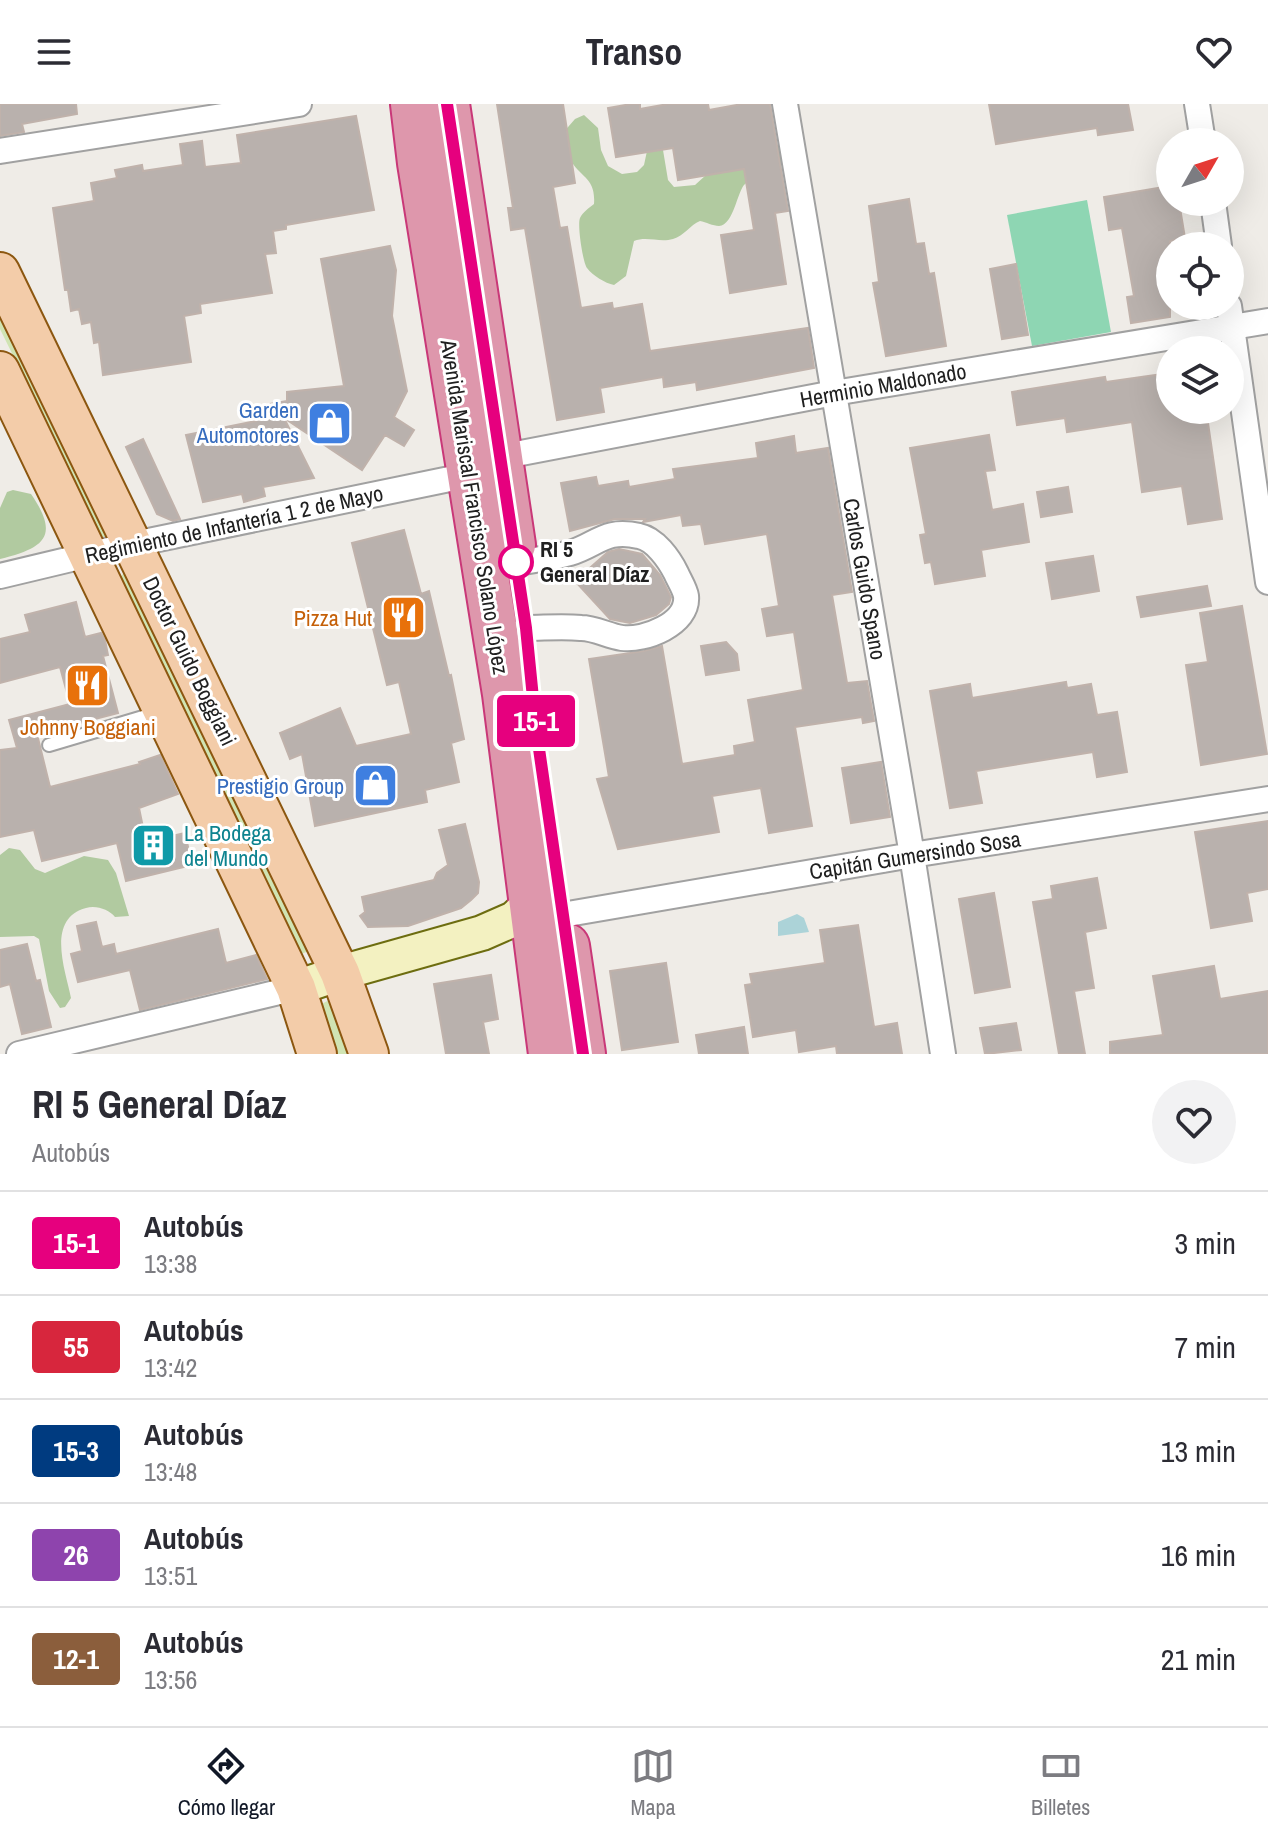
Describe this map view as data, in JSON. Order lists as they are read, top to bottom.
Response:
{
  "streets": {
    "highway": ["Avenida Mariscal Francisco Solano López"],
    "main road": ["Doctor Guido Boggiani"],
    "street": [
      "Herminio Maldonado",
      "Regimiento de Infantería 1 2 de Mayo",
      "Carlos Guido Spano",
      "Capitán Gumersindo Sosa"
    ]
  },
  "crossings": [
    ["Herminio Maldonado", "Avenida Mariscal Francisco Solano López"],
    ["Herminio Maldonado", "Regimiento de Infantería 1 2 de Mayo"],
    ["Herminio Maldonado", "Carlos Guido Spano"],
    ["Avenida Mariscal Francisco Solano López", "Regimiento de Infantería 1 2 de Mayo"],
    ["Avenida Mariscal Francisco Solano López", "Capitán Gumersindo Sosa"],
    ["Regimiento de Infantería 1 2 de Mayo", "Doctor Guido Boggiani"],
    ["Carlos Guido Spano", "Capitán Gumersindo Sosa"]
  ],
  "places": {
    "shop": ["Garden Automotores", "Prestigio Group"],
    "other": ["RI 5 General Díaz"],
    "restaurant": ["Pizza Hut", "Johnny Boggiani"],
    "building": ["La Bodega del Mundo"]
  },
  "lines": ["bus line 15-1"],
  "north": "top right",
  "page": {
    "header": "Transo",
    "on_map": "15-1",
    "heading": ["RI 5 General Díaz", "Autobús"],
    "list": [
      {
        "mark": "15-1",
        "name": "Autobús",
        "note": "13:38",
        "value": "3 min"
      },
      {
        "mark": "55",
        "name": "Autobús",
        "note": "13:42",
        "value": "7 min"
      },
      {
        "mark": "15-3",
        "name": "Autobús",
        "note": "13:48",
        "value": "13 min"
      },
      {
        "mark": "26",
        "name": "Autobús",
        "note": "13:51",
        "value": "16 min"
      },
      {
        "mark": "12-1",
        "name": "Autobús",
        "note": "13:56",
        "value": "21 min"
      }
    ],
    "tabs": ["Cómo llegar", "Mapa", "Billetes"]
  }
}
